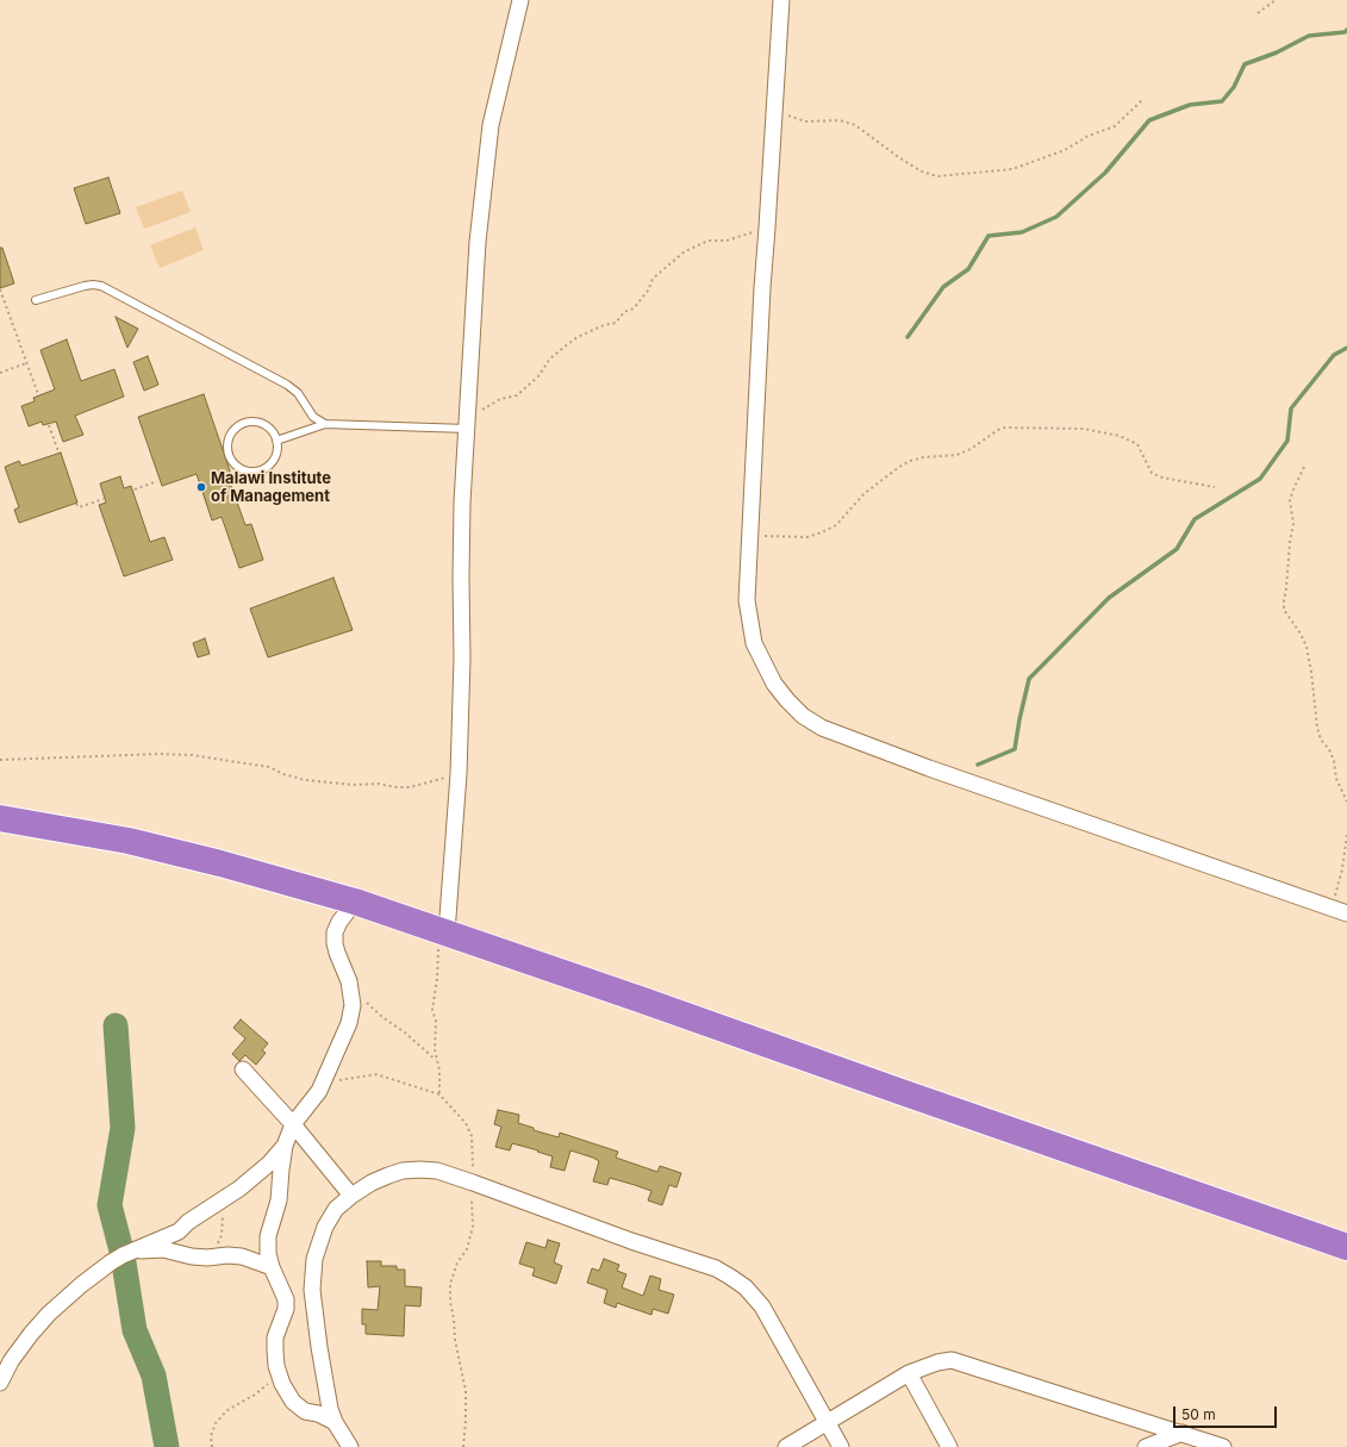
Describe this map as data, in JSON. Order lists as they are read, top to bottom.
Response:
{
  "places": ["Malawi Institute of Management"],
  "scale_bar": "50 m"
}
